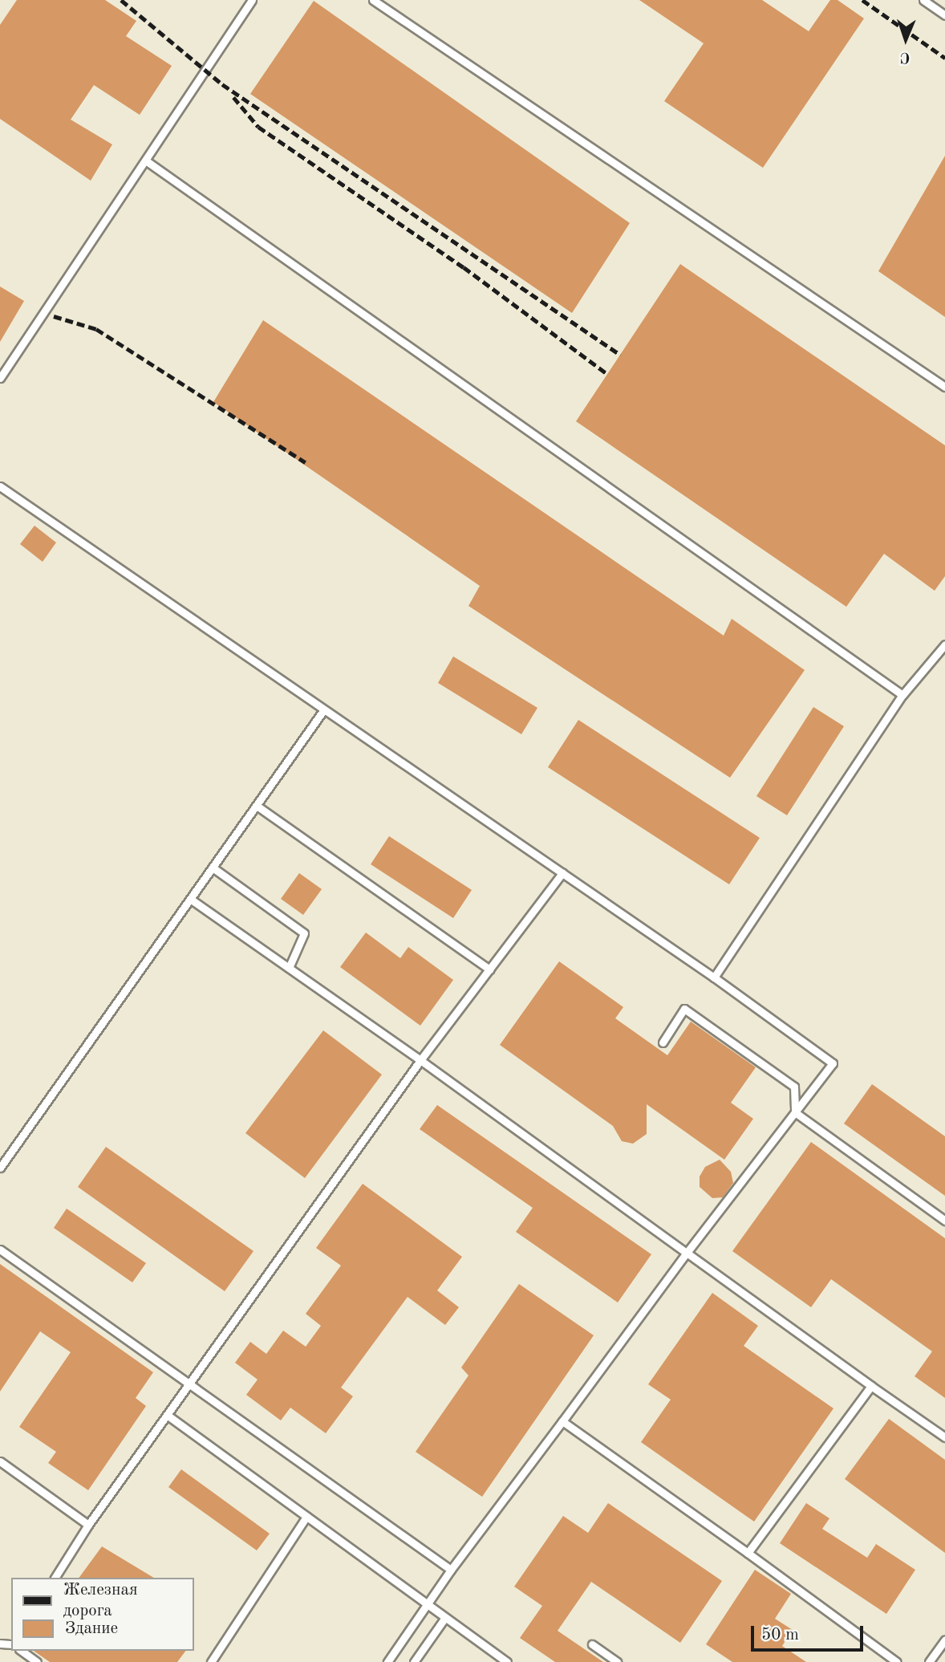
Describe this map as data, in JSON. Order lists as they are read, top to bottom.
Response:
{
  "legend": ["Железная дорога", "Здание"],
  "scale_bar": "50 m",
  "north": "bottom"
}
